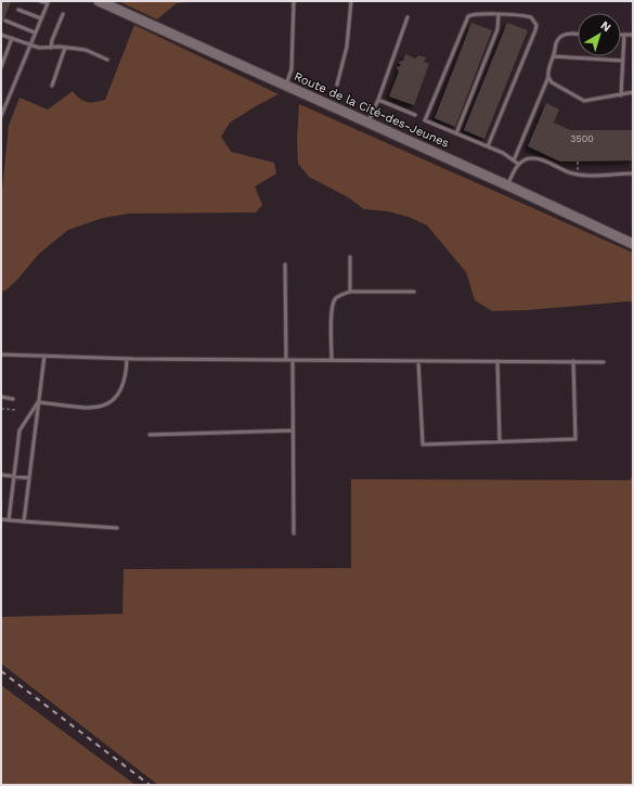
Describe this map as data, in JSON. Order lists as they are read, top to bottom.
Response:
{
  "streets": {
    "main road": ["Route de la Cité-des-Jeunes"]
  },
  "house_numbers": ["3500"],
  "north": "top right"
}
